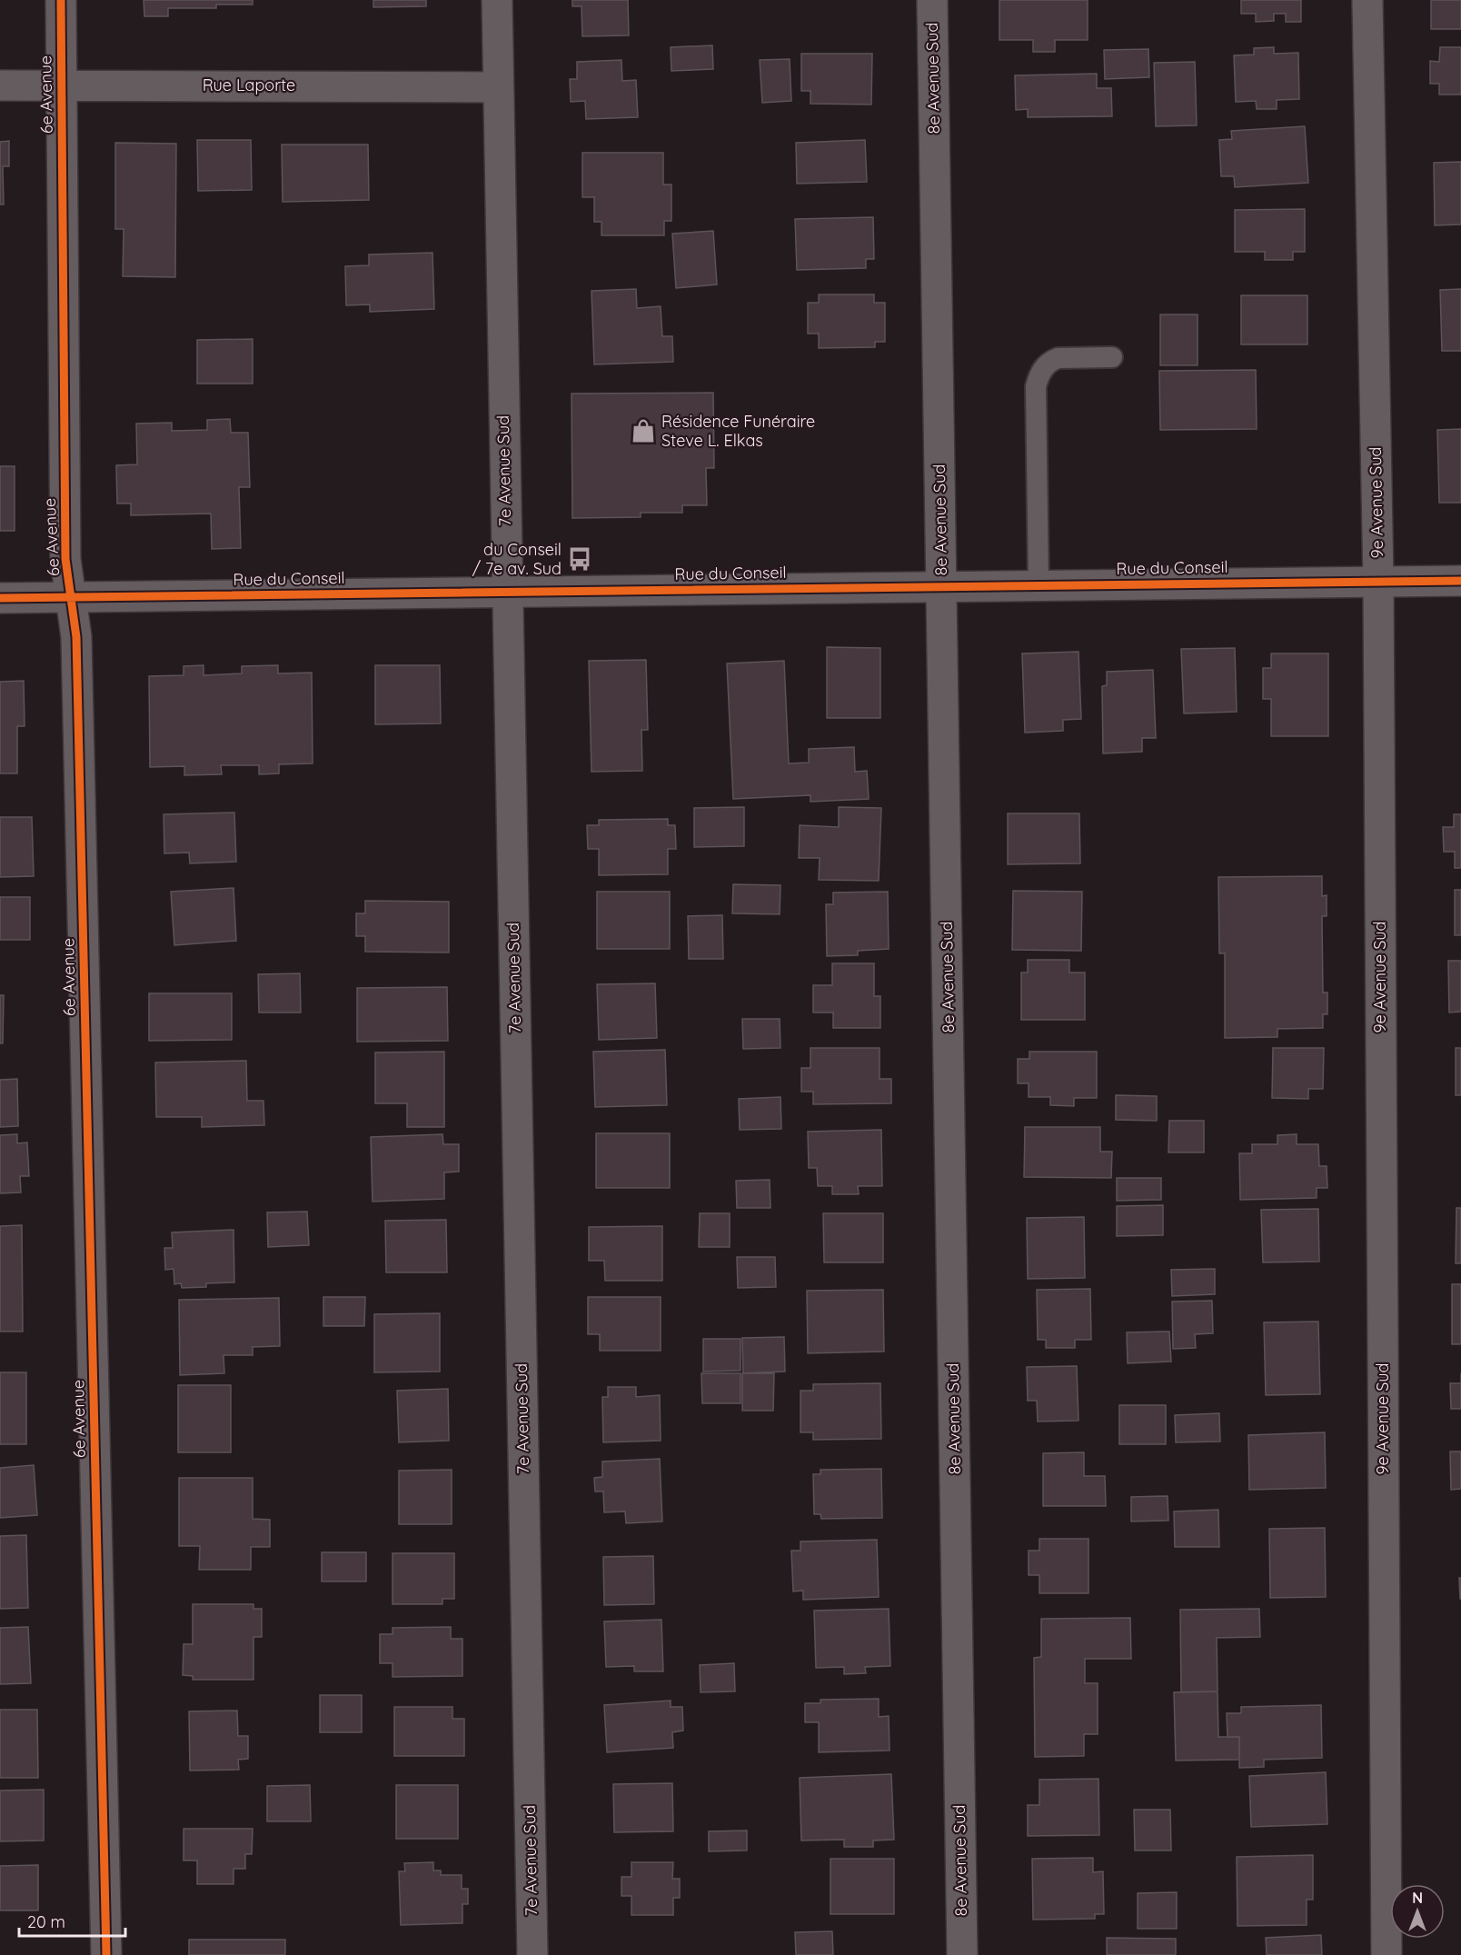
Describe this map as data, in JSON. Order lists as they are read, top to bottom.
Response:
{
  "streets": {
    "street": [
      "8e Avenue Sud",
      "Rue Laporte",
      "6e Avenue",
      "7e Avenue Sud",
      "9e Avenue Sud",
      "Rue du Conseil"
    ]
  },
  "crossings": [
    ["8e Avenue Sud", "Rue du Conseil"],
    ["Rue Laporte", "6e Avenue"],
    ["Rue Laporte", "7e Avenue Sud"],
    ["6e Avenue", "Rue du Conseil"],
    ["7e Avenue Sud", "Rue du Conseil"],
    ["9e Avenue Sud", "Rue du Conseil"]
  ],
  "places": {
    "shop": ["Résidence Funéraire Steve L. Elkas"],
    "bus stop": ["du Conseil / 7e av. Sud"]
  },
  "scale_bar": "20 m",
  "north": "top"
}
